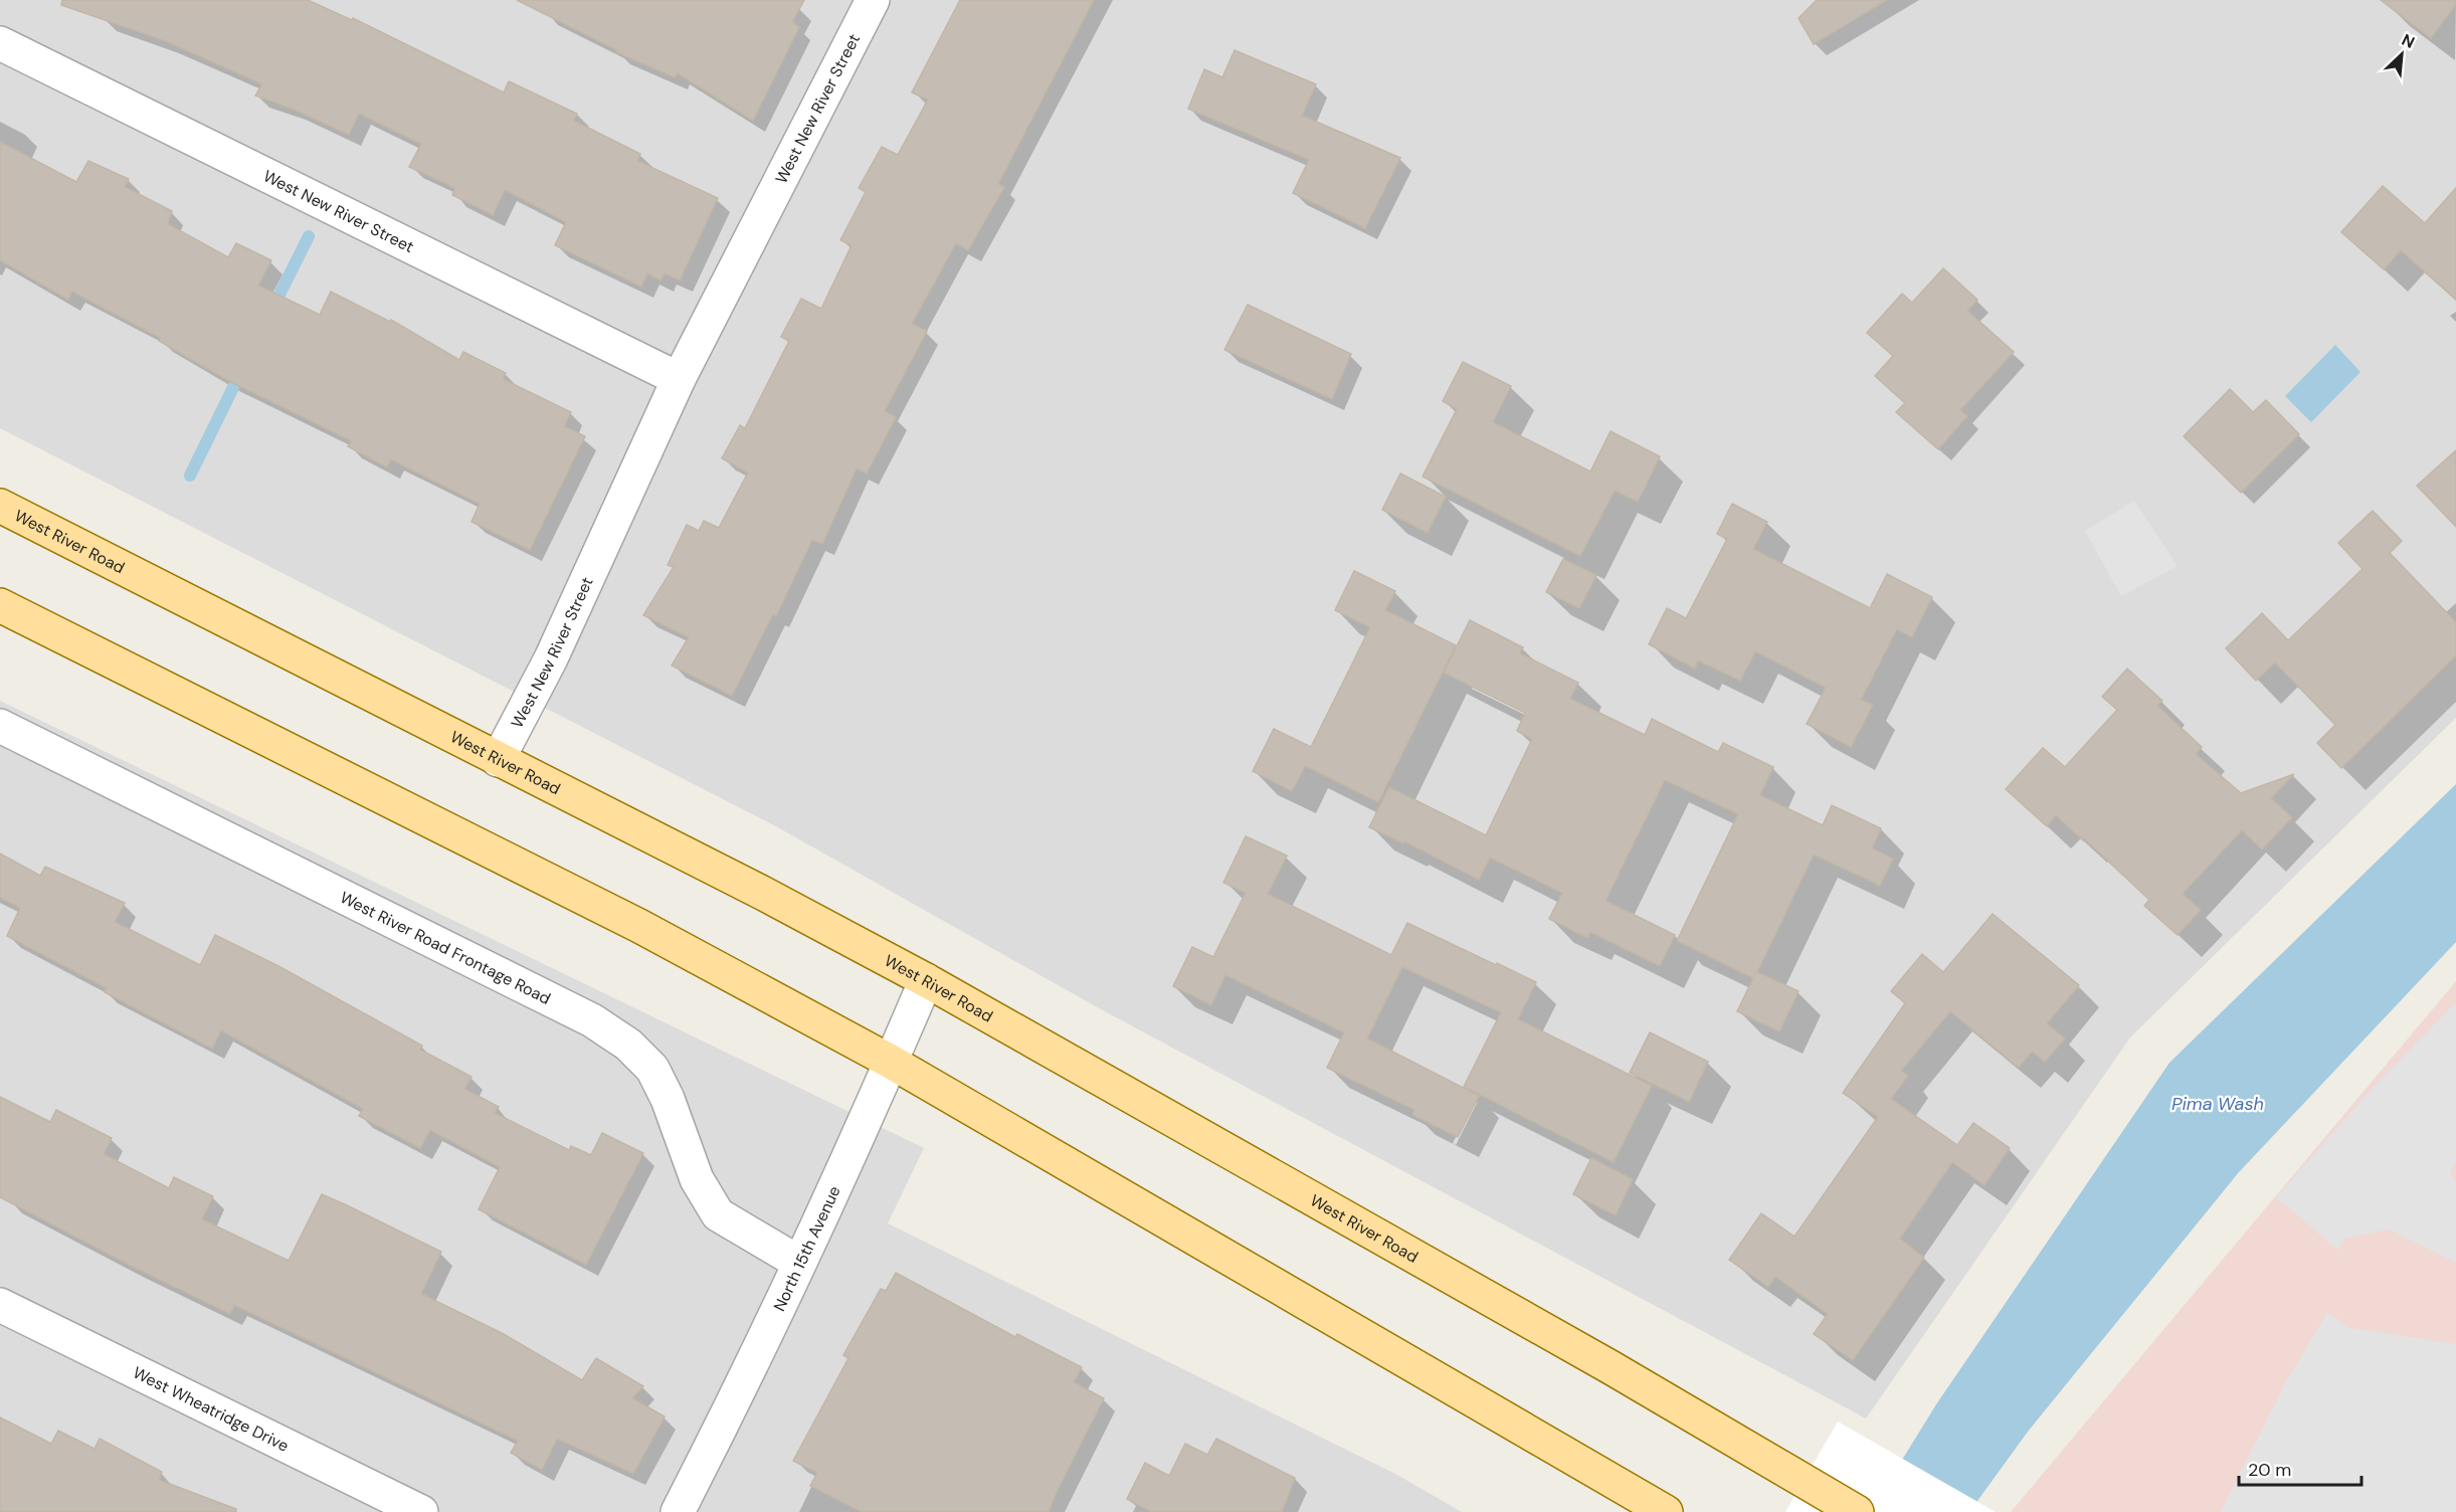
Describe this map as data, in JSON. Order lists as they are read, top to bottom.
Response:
{
  "streets": {
    "main road": ["West River Road"],
    "street": [
      "West New River Street",
      "West River Road Frontage Road",
      "North 15th Avenue",
      "West Wheatridge Drive"
    ]
  },
  "crossings": [
    ["West New River Street", "West River Road"],
    ["West River Road", "North 15th Avenue"],
    ["West River Road Frontage Road", "North 15th Avenue"]
  ],
  "water": ["Pima Wash"],
  "scale_bar": "20 m",
  "north": "top right"
}
